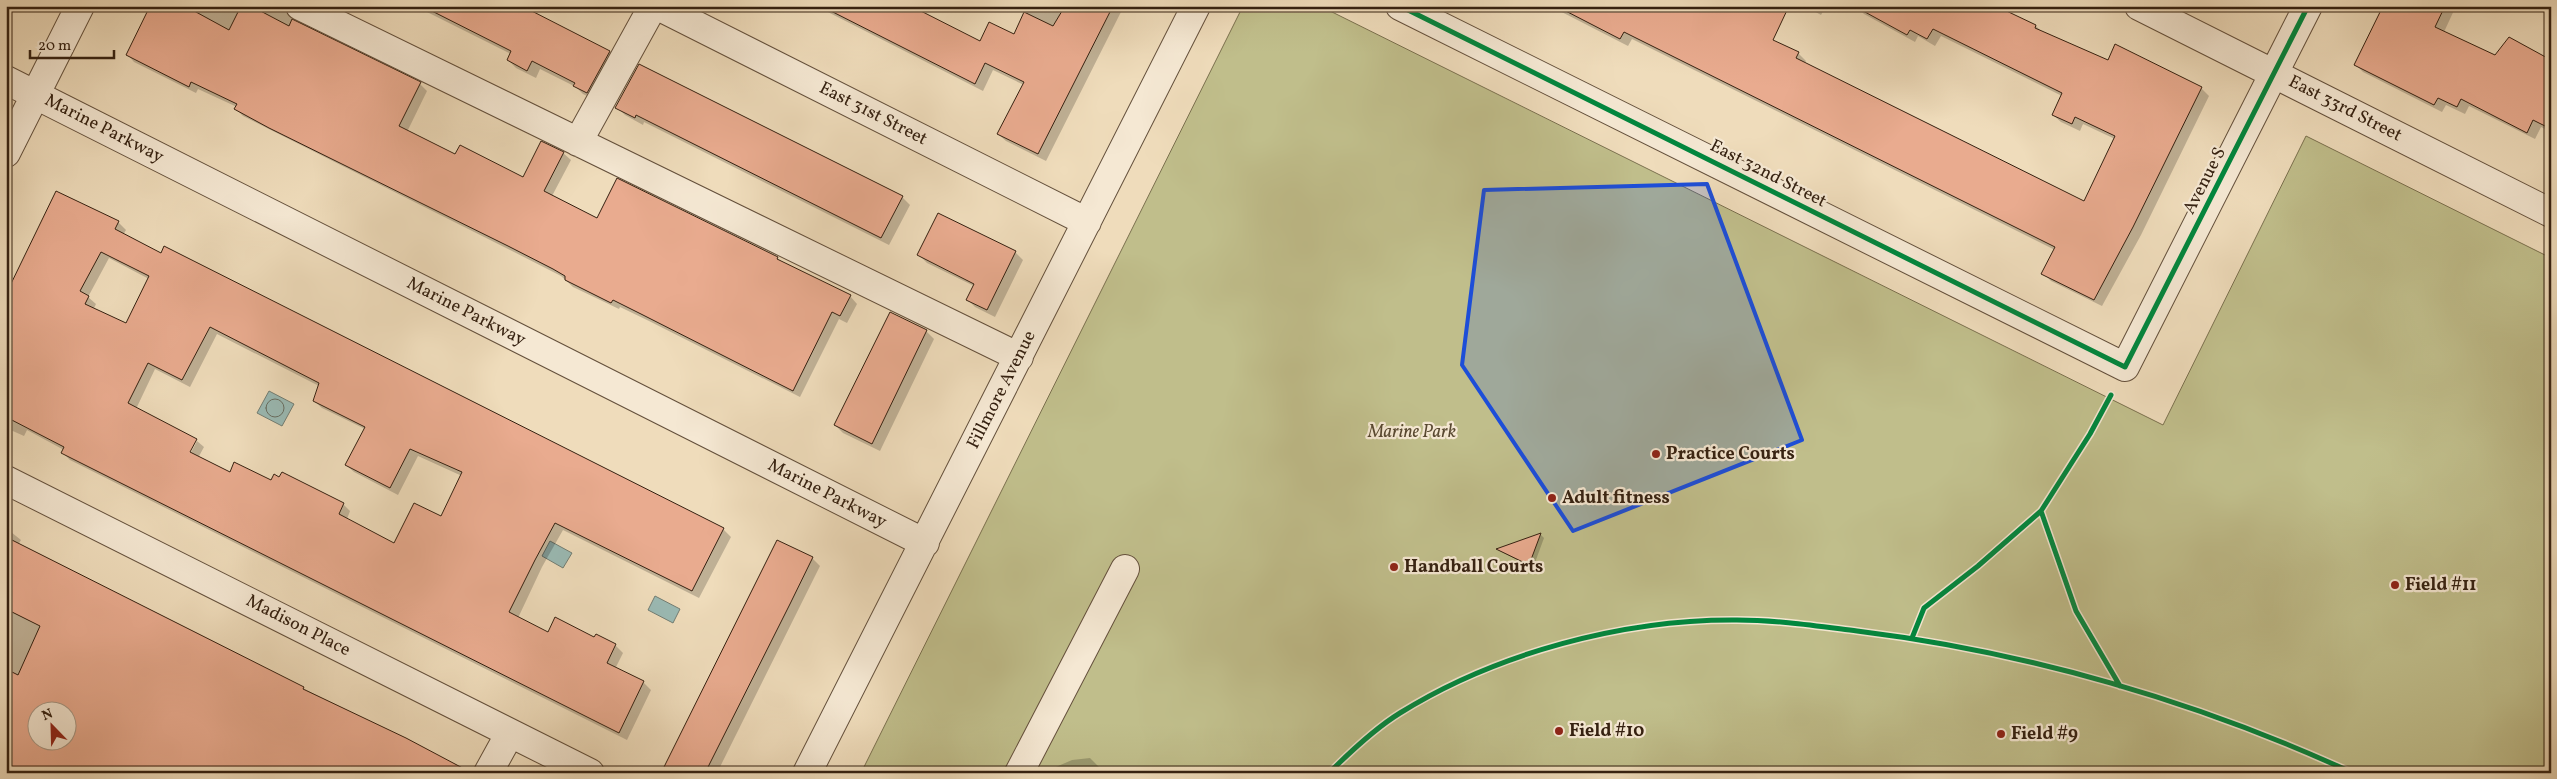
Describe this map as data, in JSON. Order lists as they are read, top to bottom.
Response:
{
  "streets": {
    "street": [
      "East 33rd Street",
      "East 31st Street",
      "Marine Parkway",
      "East 32nd Street",
      "Avenue S",
      "Fillmore Avenue",
      "Madison Place"
    ]
  },
  "crossings": [
    ["East 33rd Street", "Avenue S"],
    ["East 31st Street", "Fillmore Avenue"],
    ["Marine Parkway", "Fillmore Avenue"],
    ["East 32nd Street", "Avenue S"]
  ],
  "parks": ["Marine Park"],
  "places": [
    "Practice Courts",
    "Adult fitness",
    "Handball Courts",
    "Field #11",
    "Field #10",
    "Field #9"
  ],
  "scale_bar": "20 m",
  "north": "top left"
}
